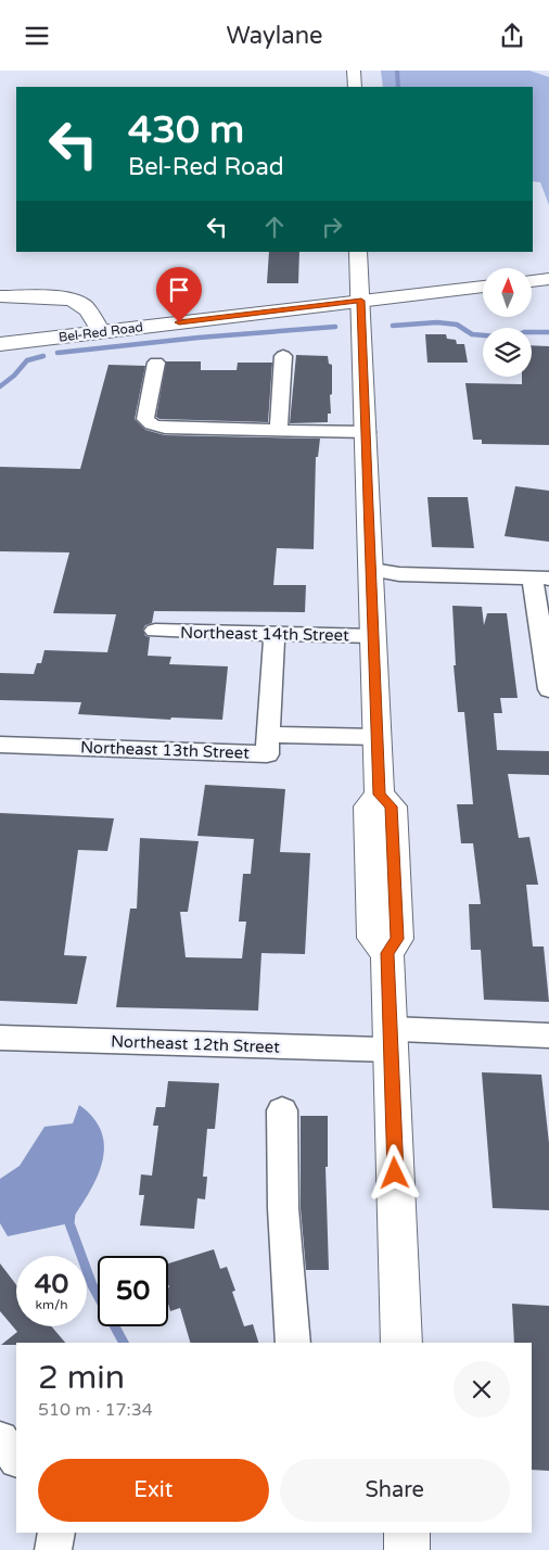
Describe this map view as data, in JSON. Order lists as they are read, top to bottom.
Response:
{
  "streets": {
    "main road": ["Bel-Red Road"],
    "street": ["Northeast 14th Street", "Northeast 13th Street", "Northeast 12th Street"]
  },
  "north": "top",
  "page": {
    "header": "Waylane",
    "turn": ["430 m", "Bel-Red Road"],
    "speed": "40 km/h",
    "limit": "50",
    "heading": ["2 min", "510 m · 17:34"],
    "buttons": ["Exit", "Share"]
  }
}
